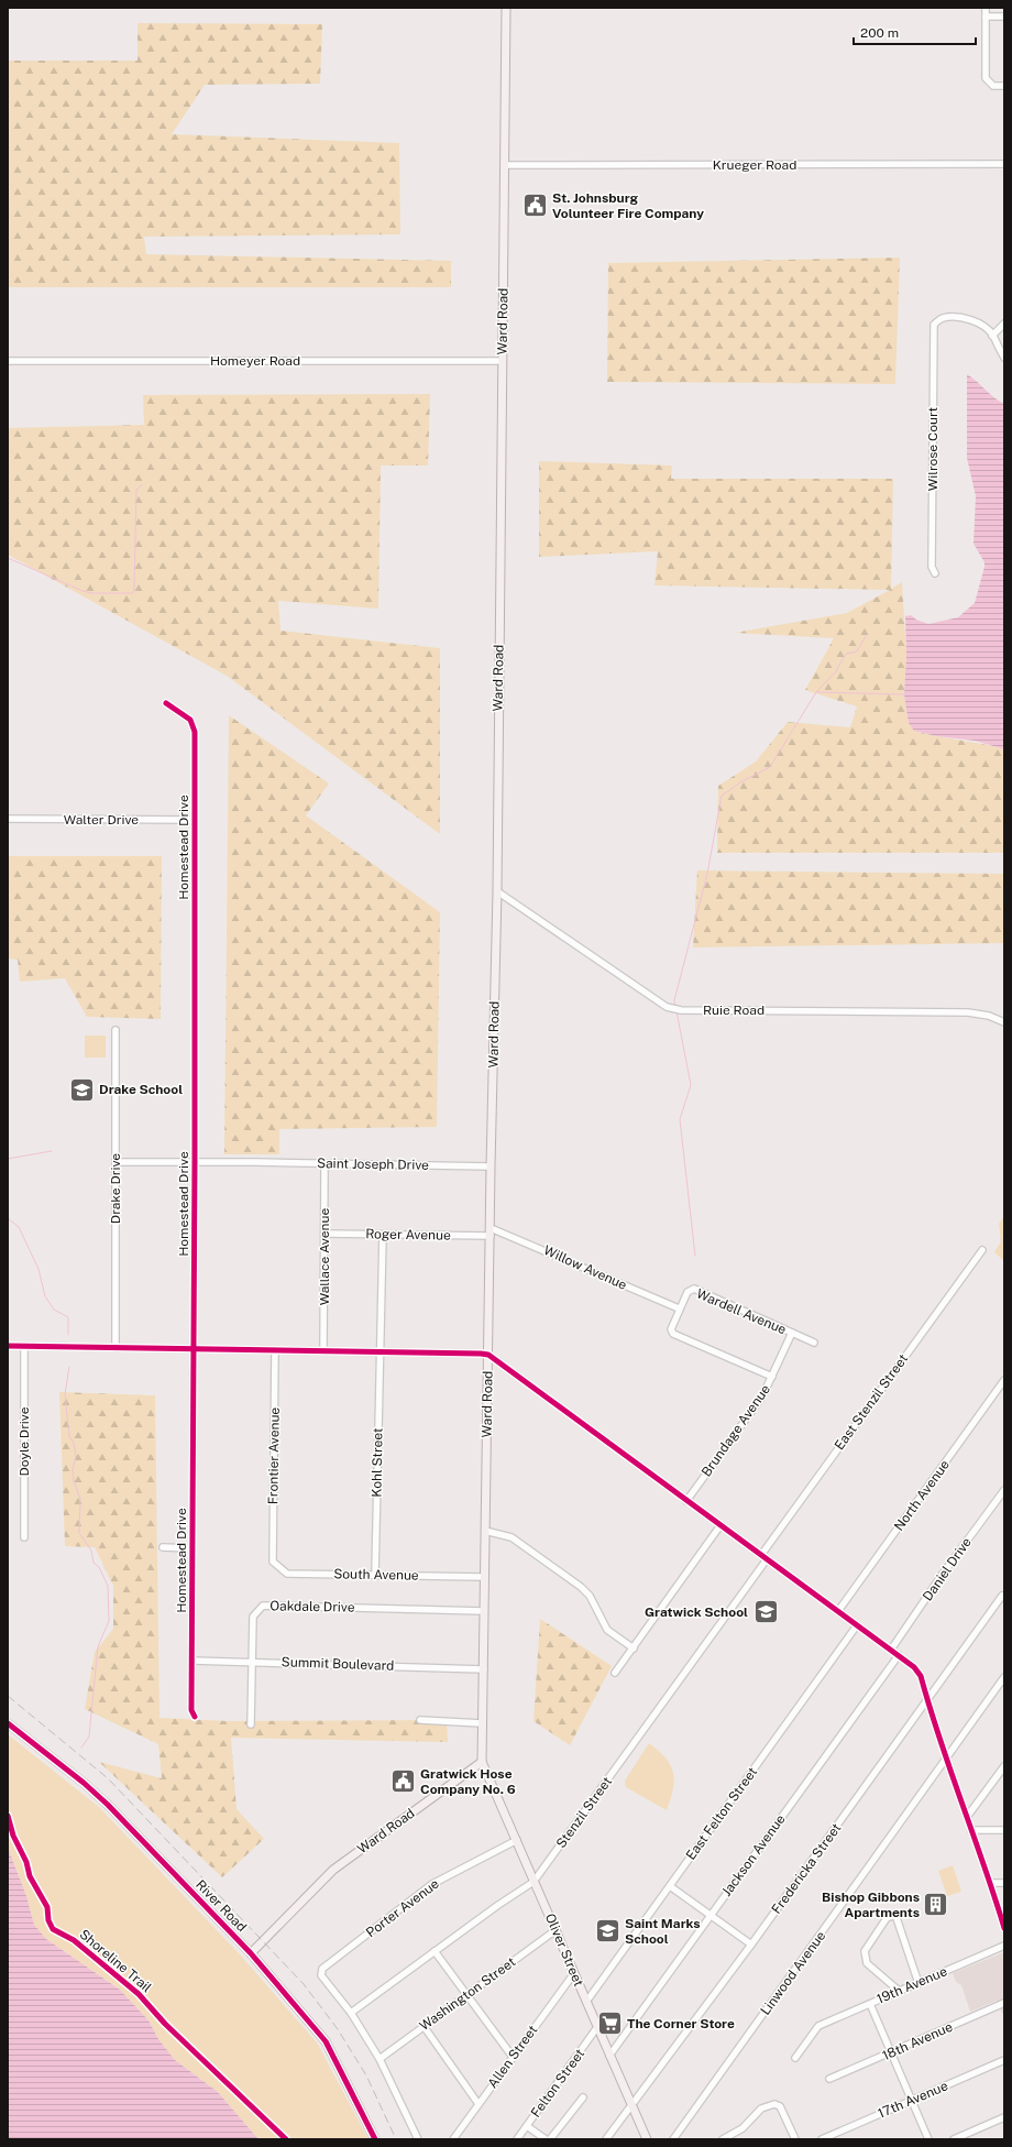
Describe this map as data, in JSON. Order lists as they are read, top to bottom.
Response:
{
  "streets": {
    "main road": ["Ward Road", "River Road", "Oliver Street"],
    "street": [
      "Krueger Road",
      "Homeyer Road",
      "Wilrose Court",
      "Walter Drive",
      "Homestead Drive",
      "Ruie Road",
      "Saint Joseph Drive",
      "Drake Drive",
      "Roger Avenue",
      "Wallace Avenue",
      "Willow Avenue",
      "Wardell Avenue",
      "East Stenzil Street",
      "Brundage Avenue",
      "Doyle Drive",
      "Frontier Avenue",
      "Kohl Street",
      "North Avenue",
      "Daniel Drive",
      "South Avenue",
      "Oakdale Drive",
      "Summit Boulevard",
      "Stenzil Street",
      "East Felton Street",
      "Jackson Avenue",
      "Fredericka Street",
      "Porter Avenue",
      "Linwood Avenue",
      "19th Avenue",
      "Washington Street",
      "18th Avenue",
      "Allen Street",
      "Felton Street",
      "17th Avenue"
    ],
    "cycle path": ["Shoreline Trail"]
  },
  "crossings": [
    ["Krueger Road", "Ward Road"],
    ["Ward Road", "Homeyer Road"],
    ["Ward Road", "Ruie Road"],
    ["Ward Road", "Saint Joseph Drive"],
    ["Ward Road", "Roger Avenue"],
    ["Ward Road", "Willow Avenue"],
    ["Ward Road", "South Avenue"],
    ["Ward Road", "Oakdale Drive"],
    ["Ward Road", "Summit Boulevard"],
    ["Ward Road", "River Road"],
    ["Ward Road", "Oliver Street"],
    ["Walter Drive", "Homestead Drive"],
    ["Homestead Drive", "Saint Joseph Drive"],
    ["Homestead Drive", "Summit Boulevard"],
    ["Saint Joseph Drive", "Drake Drive"],
    ["Saint Joseph Drive", "Wallace Avenue"],
    ["Roger Avenue", "Wallace Avenue"],
    ["Roger Avenue", "Willow Avenue"],
    ["Roger Avenue", "Kohl Street"],
    ["Willow Avenue", "Wardell Avenue"],
    ["Wardell Avenue", "Brundage Avenue"],
    ["Frontier Avenue", "South Avenue"],
    ["Kohl Street", "South Avenue"],
    ["Oakdale Drive", "Summit Boulevard"],
    ["Stenzil Street", "Porter Avenue"],
    ["Stenzil Street", "Oliver Street"],
    ["East Felton Street", "Oliver Street"],
    ["Jackson Avenue", "Oliver Street"],
    ["Fredericka Street", "Oliver Street"],
    ["Porter Avenue", "Oliver Street"],
    ["Oliver Street", "Washington Street"],
    ["Oliver Street", "Allen Street"],
    ["Oliver Street", "Felton Street"]
  ],
  "places": {
    "public building": ["St. Johnsburg Volunteer Fire Company", "Gratwick Hose Company No. 6"],
    "school or university": ["Drake School", "Gratwick School", "Saint Marks School"],
    "building": ["Bishop Gibbons Apartments"],
    "supermarket": ["The Corner Store"]
  },
  "scale_bar": "200 m"
}
